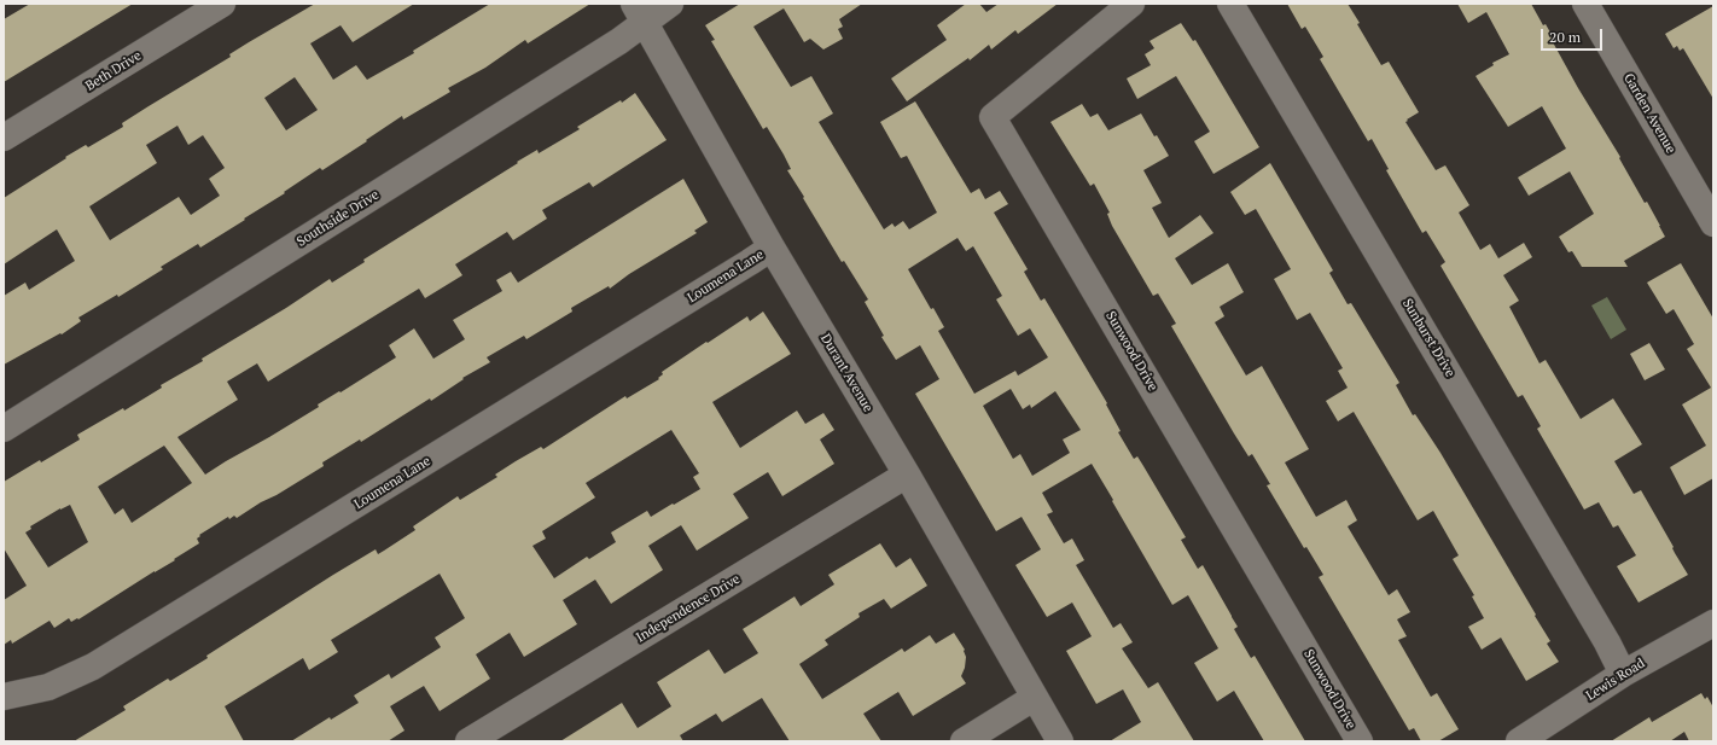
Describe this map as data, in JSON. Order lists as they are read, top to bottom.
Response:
{
  "streets": {
    "street": [
      "Beth Drive",
      "Garden Avenue",
      "Southside Drive",
      "Loumena Lane",
      "Sunburst Drive",
      "Sunwood Drive",
      "Durant Avenue",
      "Independence Drive",
      "Lewis Road"
    ]
  },
  "crossings": [
    ["Southside Drive", "Durant Avenue"],
    ["Loumena Lane", "Durant Avenue"],
    ["Sunburst Drive", "Lewis Road"],
    ["Durant Avenue", "Independence Drive"]
  ],
  "scale_bar": "20 m"
}
